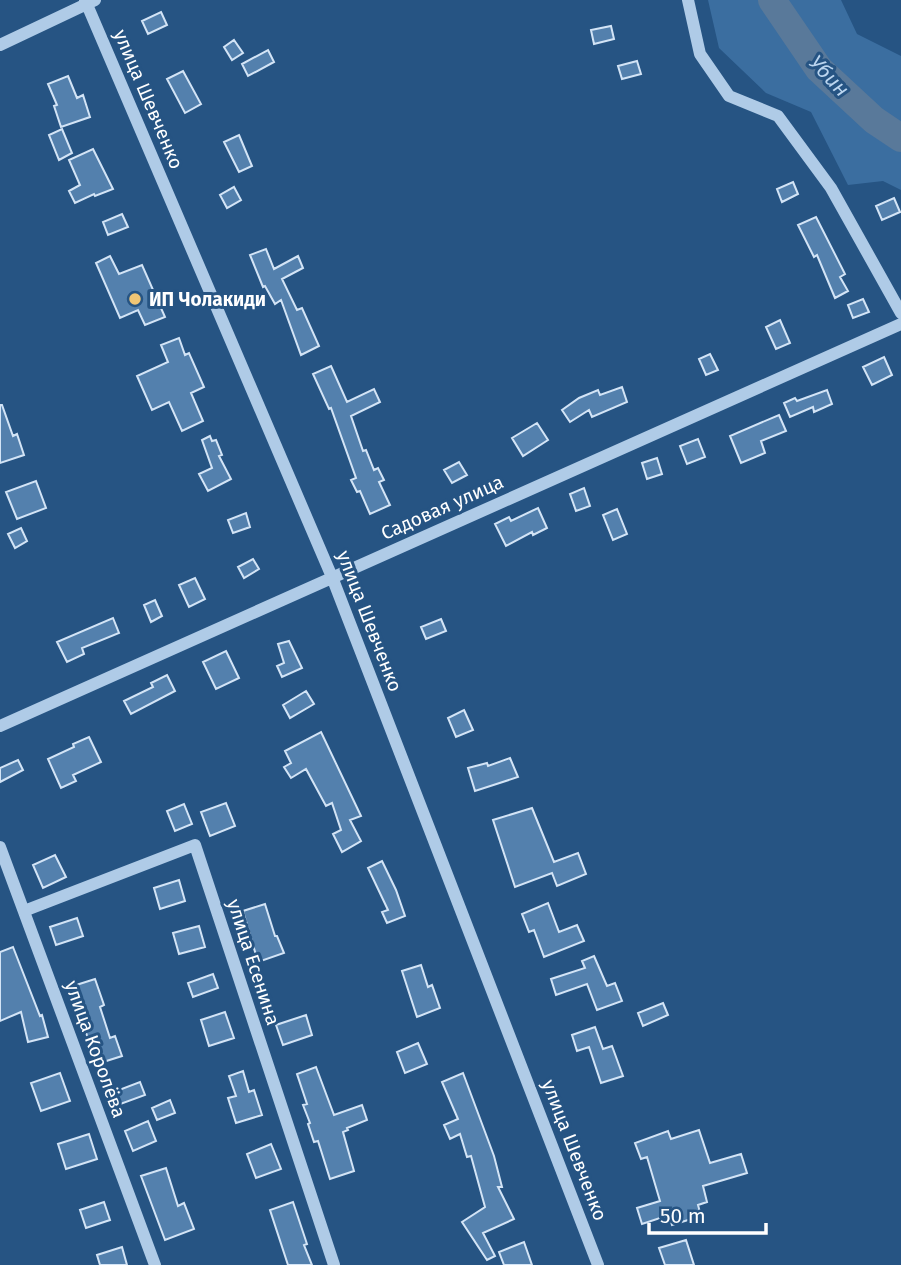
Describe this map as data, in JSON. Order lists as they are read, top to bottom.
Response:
{
  "streets": {
    "street": [
      "улица Шевченко",
      "Садовая улица",
      "улица Есенина",
      "улица Королёва"
    ]
  },
  "crossings": [
    ["улица Шевченко", "Садовая улица"],
    ["улица Есенина", "улица Королёва"]
  ],
  "water": ["Убин"],
  "places": ["ИП Чолакиди"],
  "scale_bar": "50 m"
}
